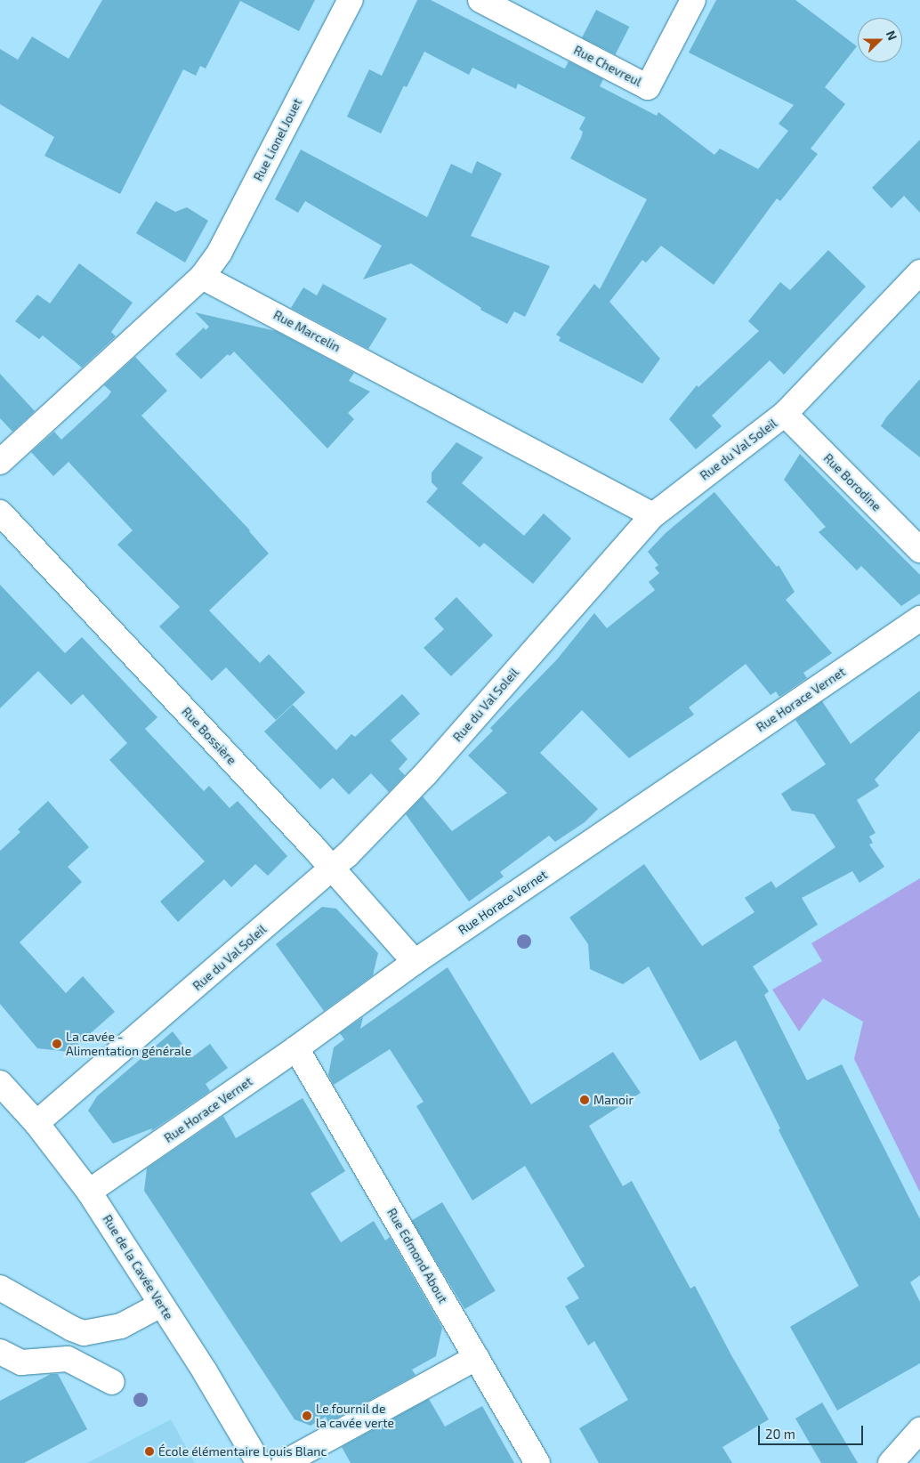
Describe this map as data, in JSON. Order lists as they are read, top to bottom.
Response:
{
  "streets": {
    "street": [
      "Rue Chevreul",
      "Rue Lionel Jouet",
      "Rue Marcelin",
      "Rue du Val Soleil",
      "Rue Borodine",
      "Rue Horace Vernet",
      "Rue Bossière",
      "Rue Edmond About",
      "Rue de la Cavée Verte"
    ]
  },
  "crossings": [
    ["Rue Lionel Jouet", "Rue Marcelin"],
    ["Rue Marcelin", "Rue du Val Soleil"],
    ["Rue du Val Soleil", "Rue Borodine"],
    ["Rue du Val Soleil", "Rue Bossière"],
    ["Rue du Val Soleil", "Rue de la Cavée Verte"],
    ["Rue Horace Vernet", "Rue Bossière"],
    ["Rue Horace Vernet", "Rue Edmond About"],
    ["Rue Horace Vernet", "Rue de la Cavée Verte"]
  ],
  "places": [
    "La cavée - Alimentation générale",
    "Manoir",
    "Le fournil de la cavée verte",
    "École élémentaire Louis Blanc"
  ],
  "scale_bar": "20 m",
  "north": "right"
}
